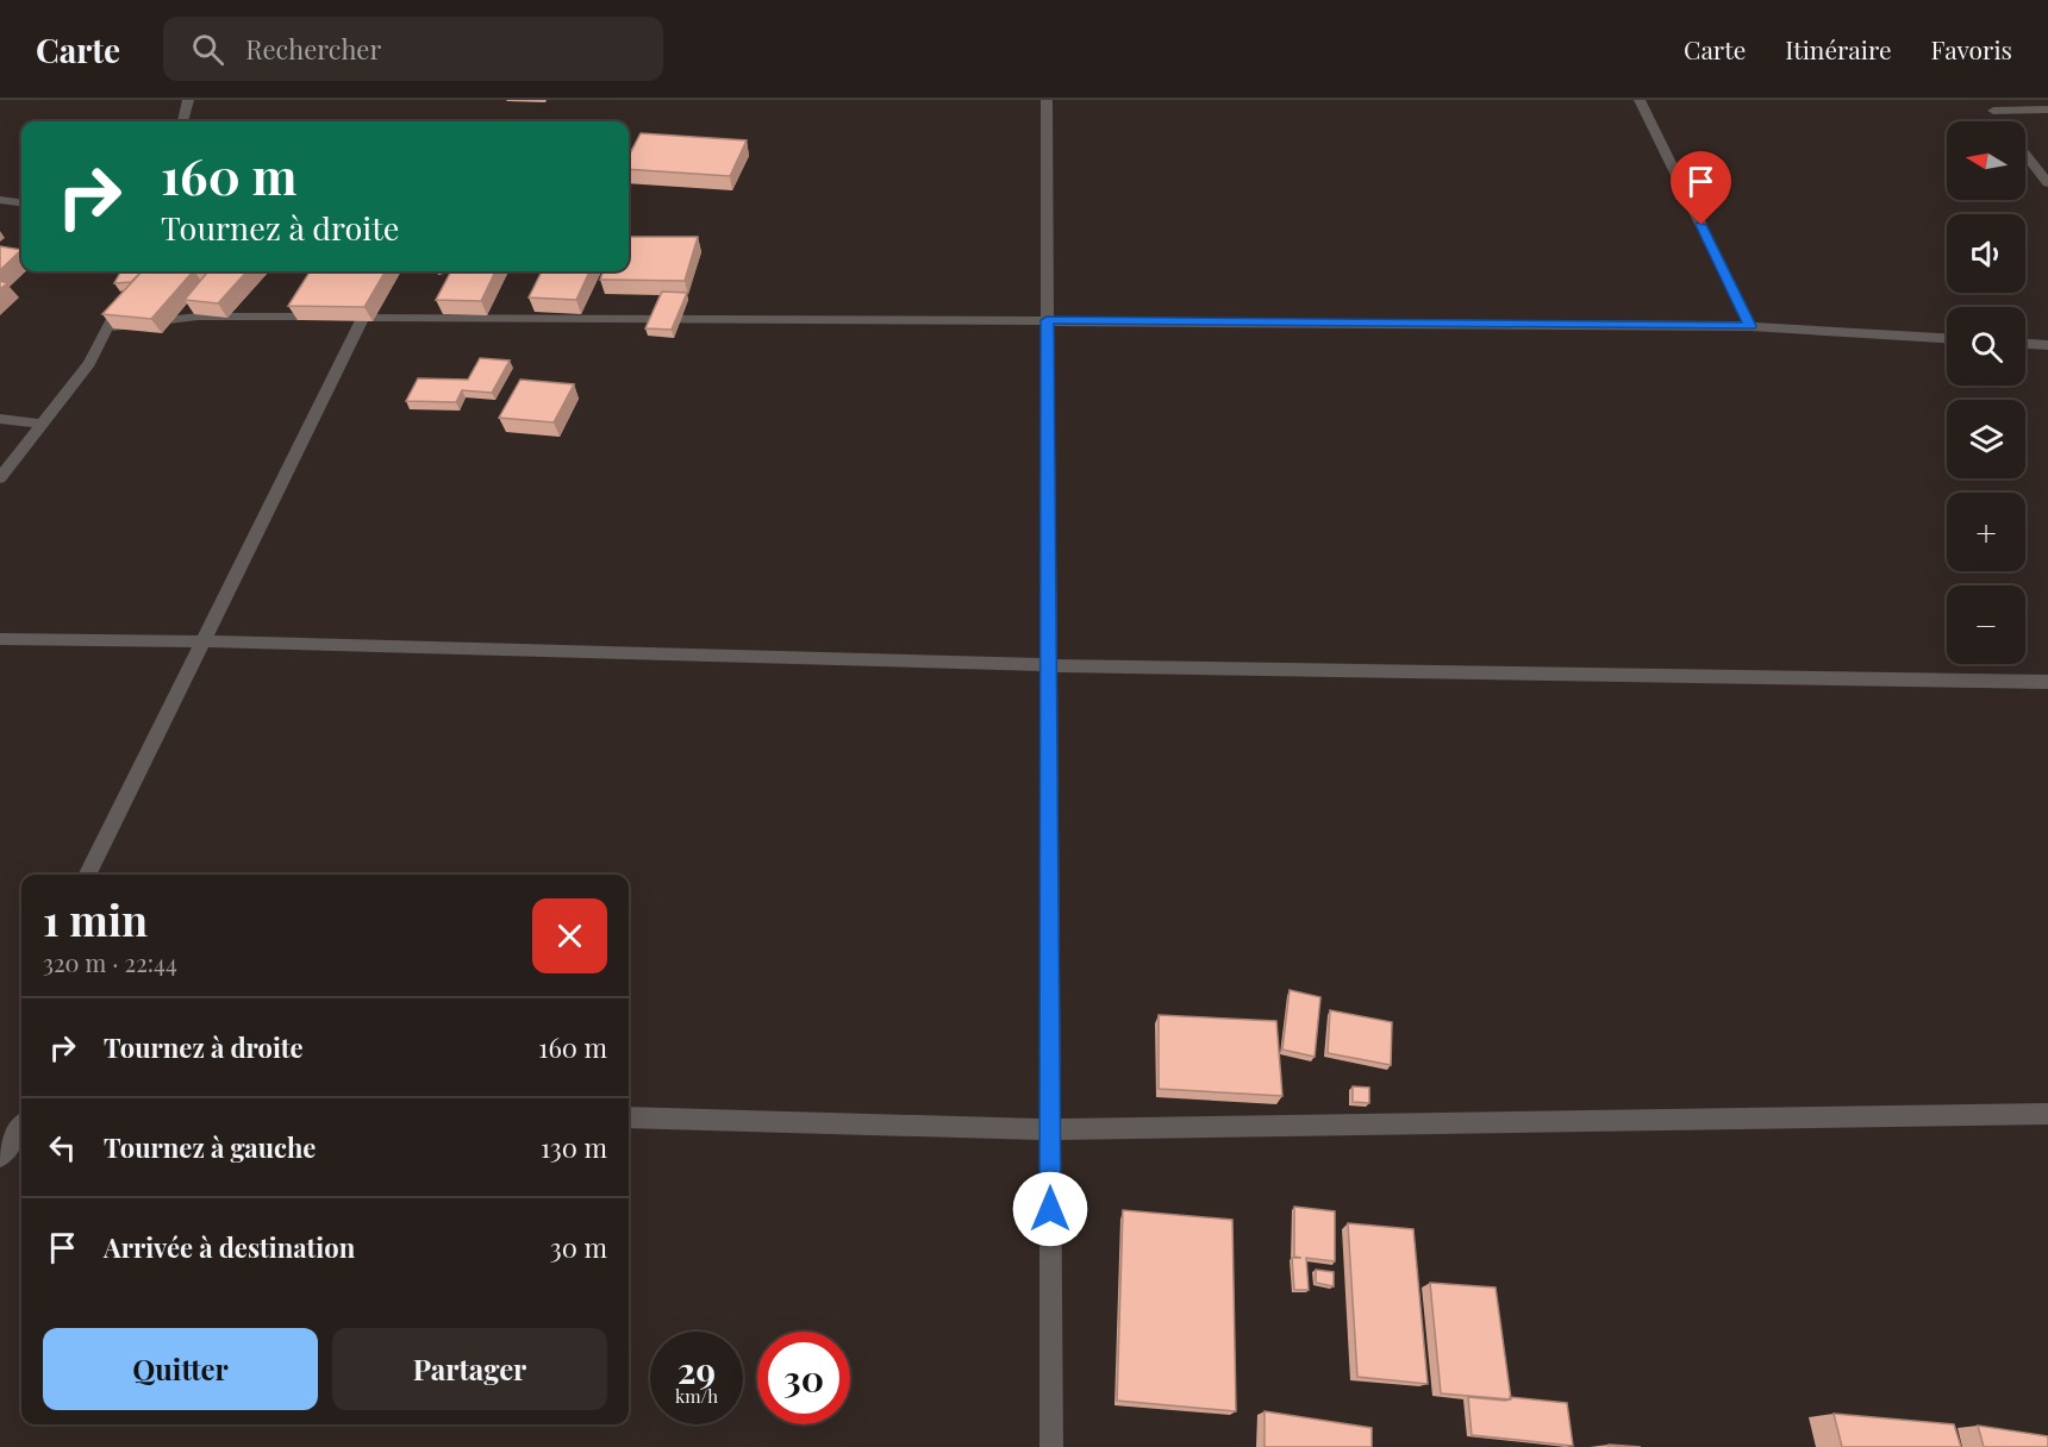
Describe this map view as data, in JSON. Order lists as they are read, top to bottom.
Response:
{
  "north": "left",
  "page": {
    "header": "Carte",
    "search": "Rechercher",
    "nav": ["Carte", "Itinéraire", "Favoris"],
    "map_buttons": ["+", "−"],
    "turn": ["160 m", "Tournez à droite"],
    "heading": ["1 min", "320 m · 22:44"],
    "list": [
      {
        "name": "Tournez à droite",
        "value": "160 m"
      },
      {
        "name": "Tournez à gauche",
        "value": "130 m"
      },
      {
        "name": "Arrivée à destination",
        "value": "30 m"
      }
    ],
    "buttons": ["Quitter", "Partager"],
    "speed": "29 km/h",
    "limit": "30"
  }
}
